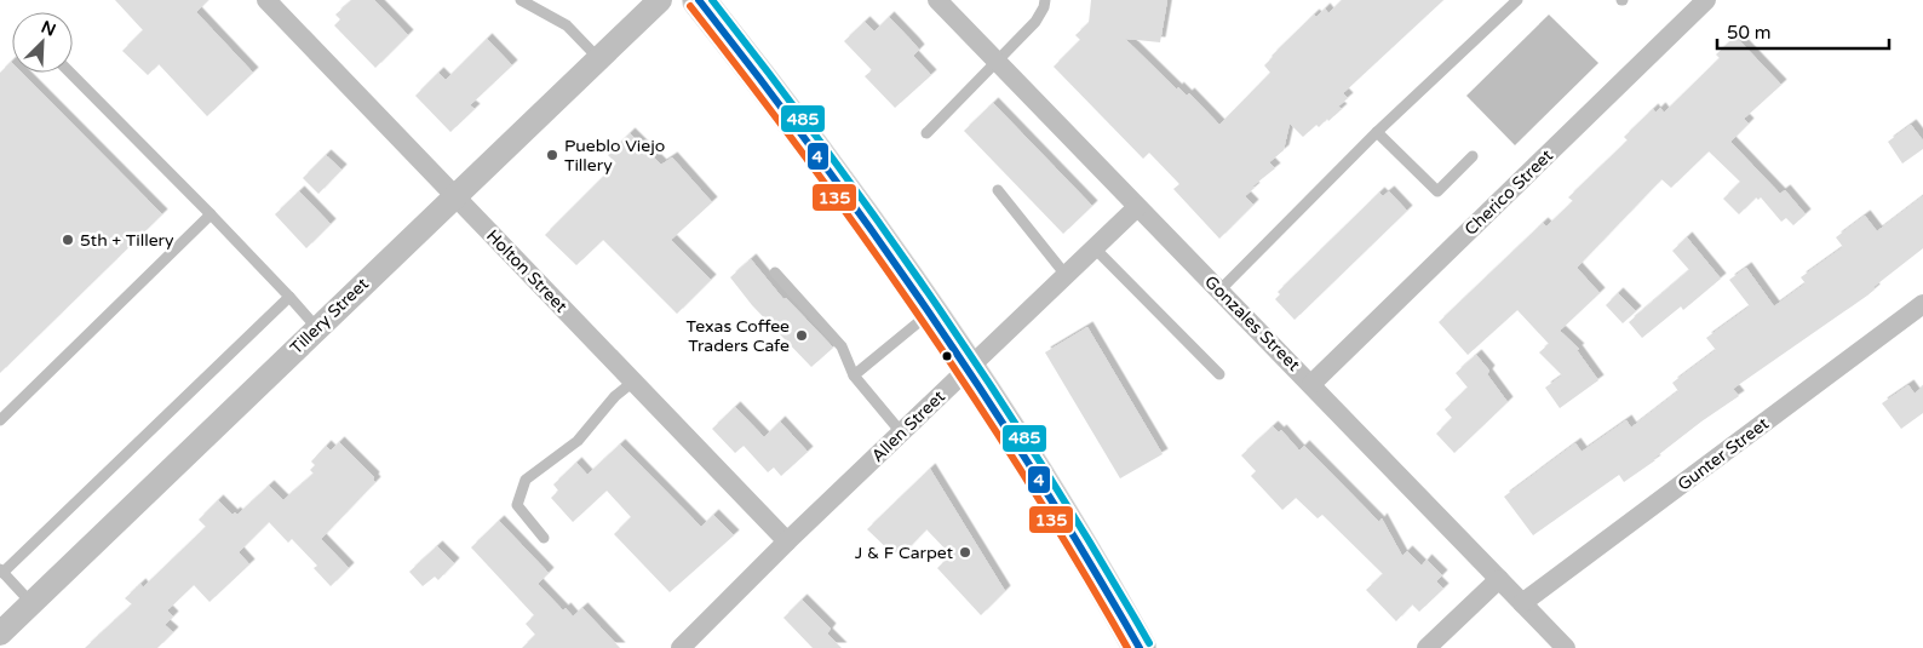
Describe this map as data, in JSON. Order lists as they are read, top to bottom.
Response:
{
  "streets": {
    "street": [
      "Cherico Street",
      "Holton Street",
      "Tillery Street",
      "Gonzales Street",
      "Allen Street",
      "Gunter Street"
    ]
  },
  "crossings": [
    ["Cherico Street", "Gonzales Street"],
    ["Holton Street", "Tillery Street"],
    ["Holton Street", "Allen Street"],
    ["Gonzales Street", "Allen Street"],
    ["Gonzales Street", "Gunter Street"]
  ],
  "places": [
    "Pueblo Viejo Tillery",
    "5th + Tillery",
    "Texas Coffee Traders Cafe",
    "J & F Carpet"
  ],
  "lines": ["transit line 4", "transit line 485", "transit line 135"],
  "scale_bar": "50 m",
  "north": "top right"
}
